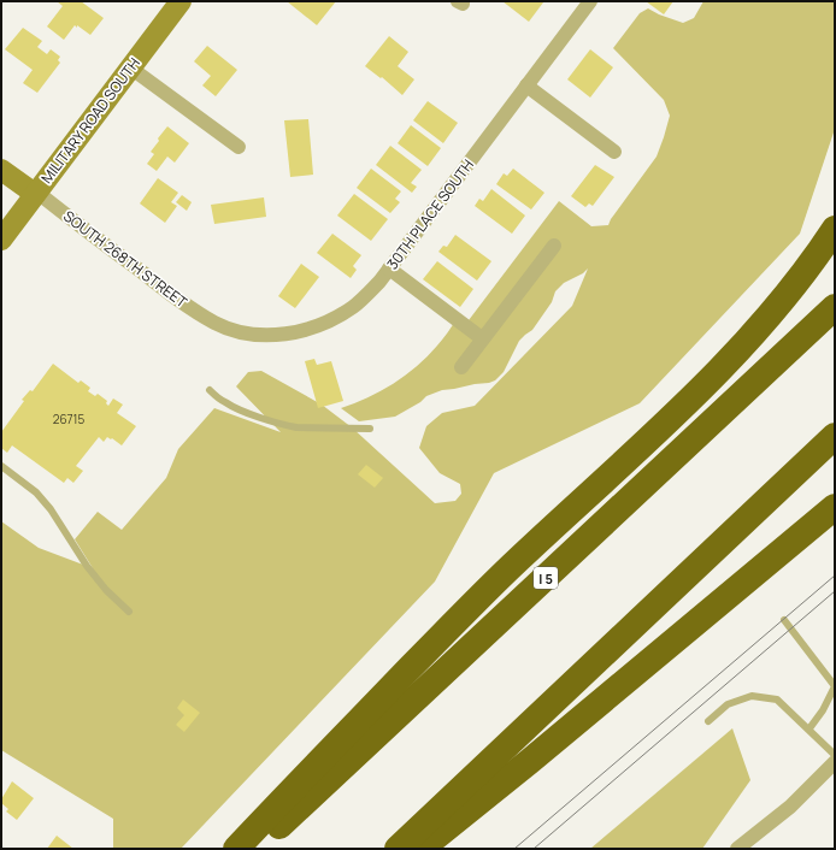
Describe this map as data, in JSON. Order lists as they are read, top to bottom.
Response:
{
  "streets": {
    "highway": ["I 5"],
    "main road": ["MILITARY ROAD SOUTH", "SOUTH 268TH STREET"],
    "street": ["30TH PLACE SOUTH"]
  },
  "crossings": [
    ["MILITARY ROAD SOUTH", "SOUTH 268TH STREET"],
    ["30TH PLACE SOUTH", "SOUTH 268TH STREET"]
  ],
  "house_numbers": ["26715"]
}
